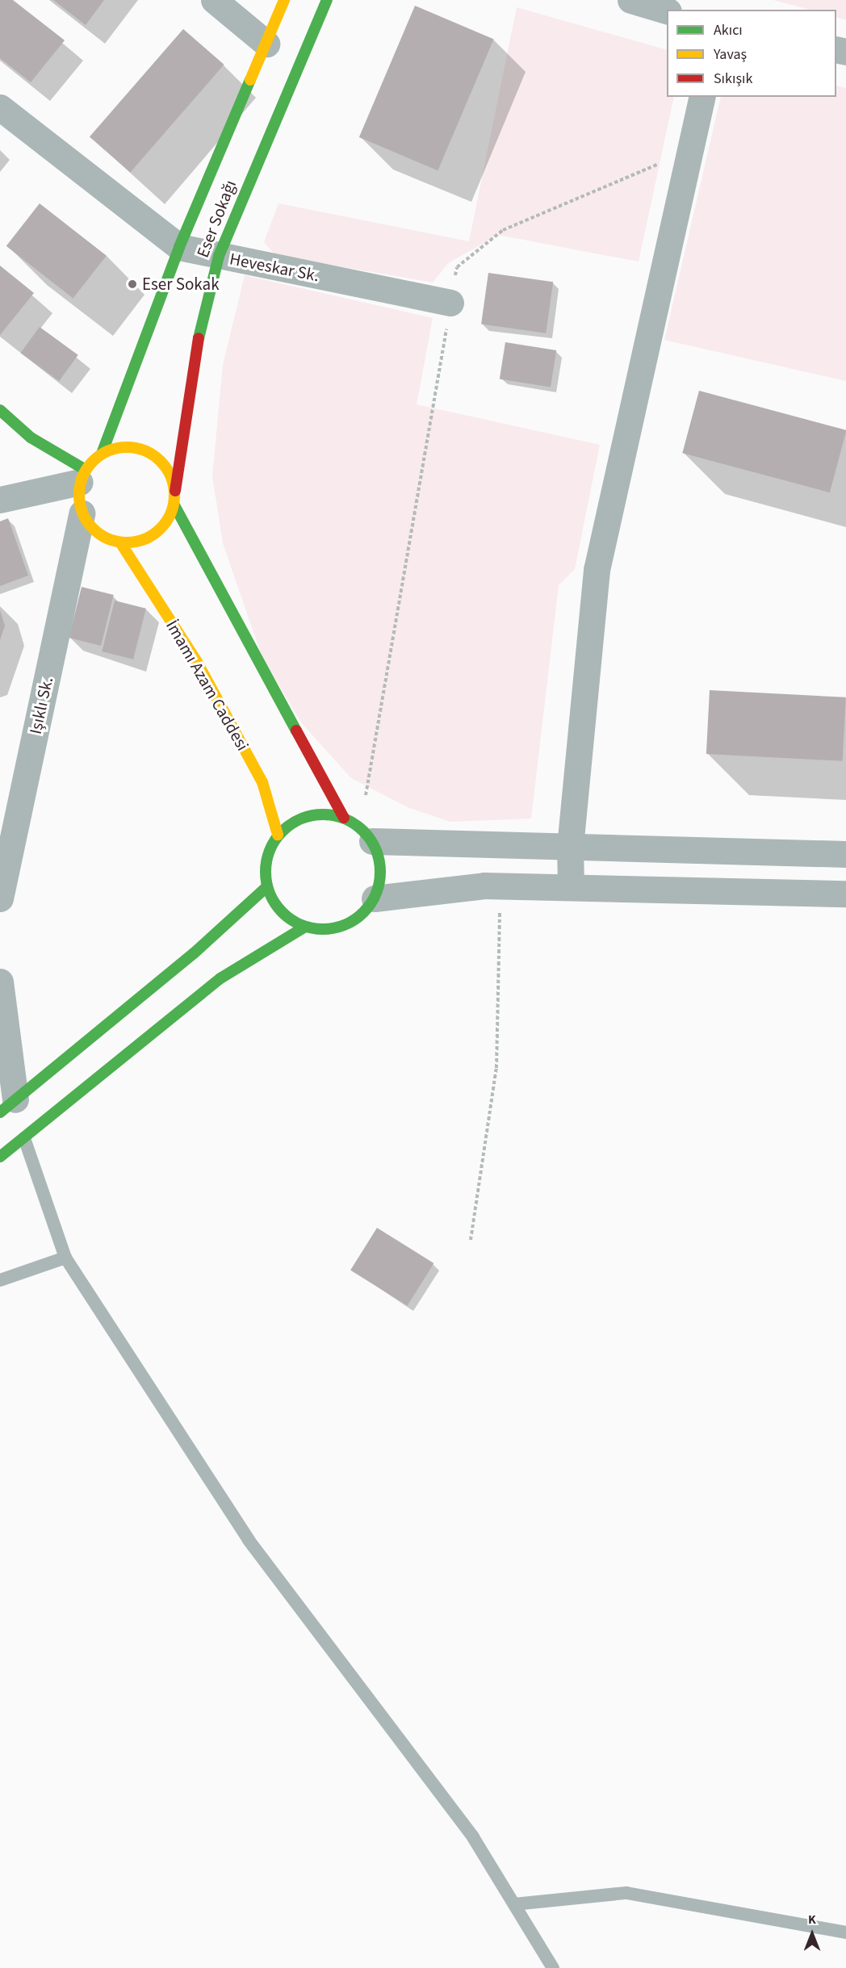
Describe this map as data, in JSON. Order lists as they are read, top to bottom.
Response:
{
  "streets": {
    "street": [
      "Eser Sokağı",
      "Heveskar Sk.",
      "İmamı Azam Caddesi",
      "Işıklı Sk."
    ]
  },
  "crossings": [
    ["Eser Sokağı", "Heveskar Sk."],
    ["Eser Sokağı", "İmamı Azam Caddesi"],
    ["Eser Sokağı", "Işıklı Sk."],
    ["İmamı Azam Caddesi", "Işıklı Sk."]
  ],
  "places": ["Eser Sokak"],
  "legend": ["Akıcı", "Yavaş", "Sıkışık"],
  "north": "top"
}
